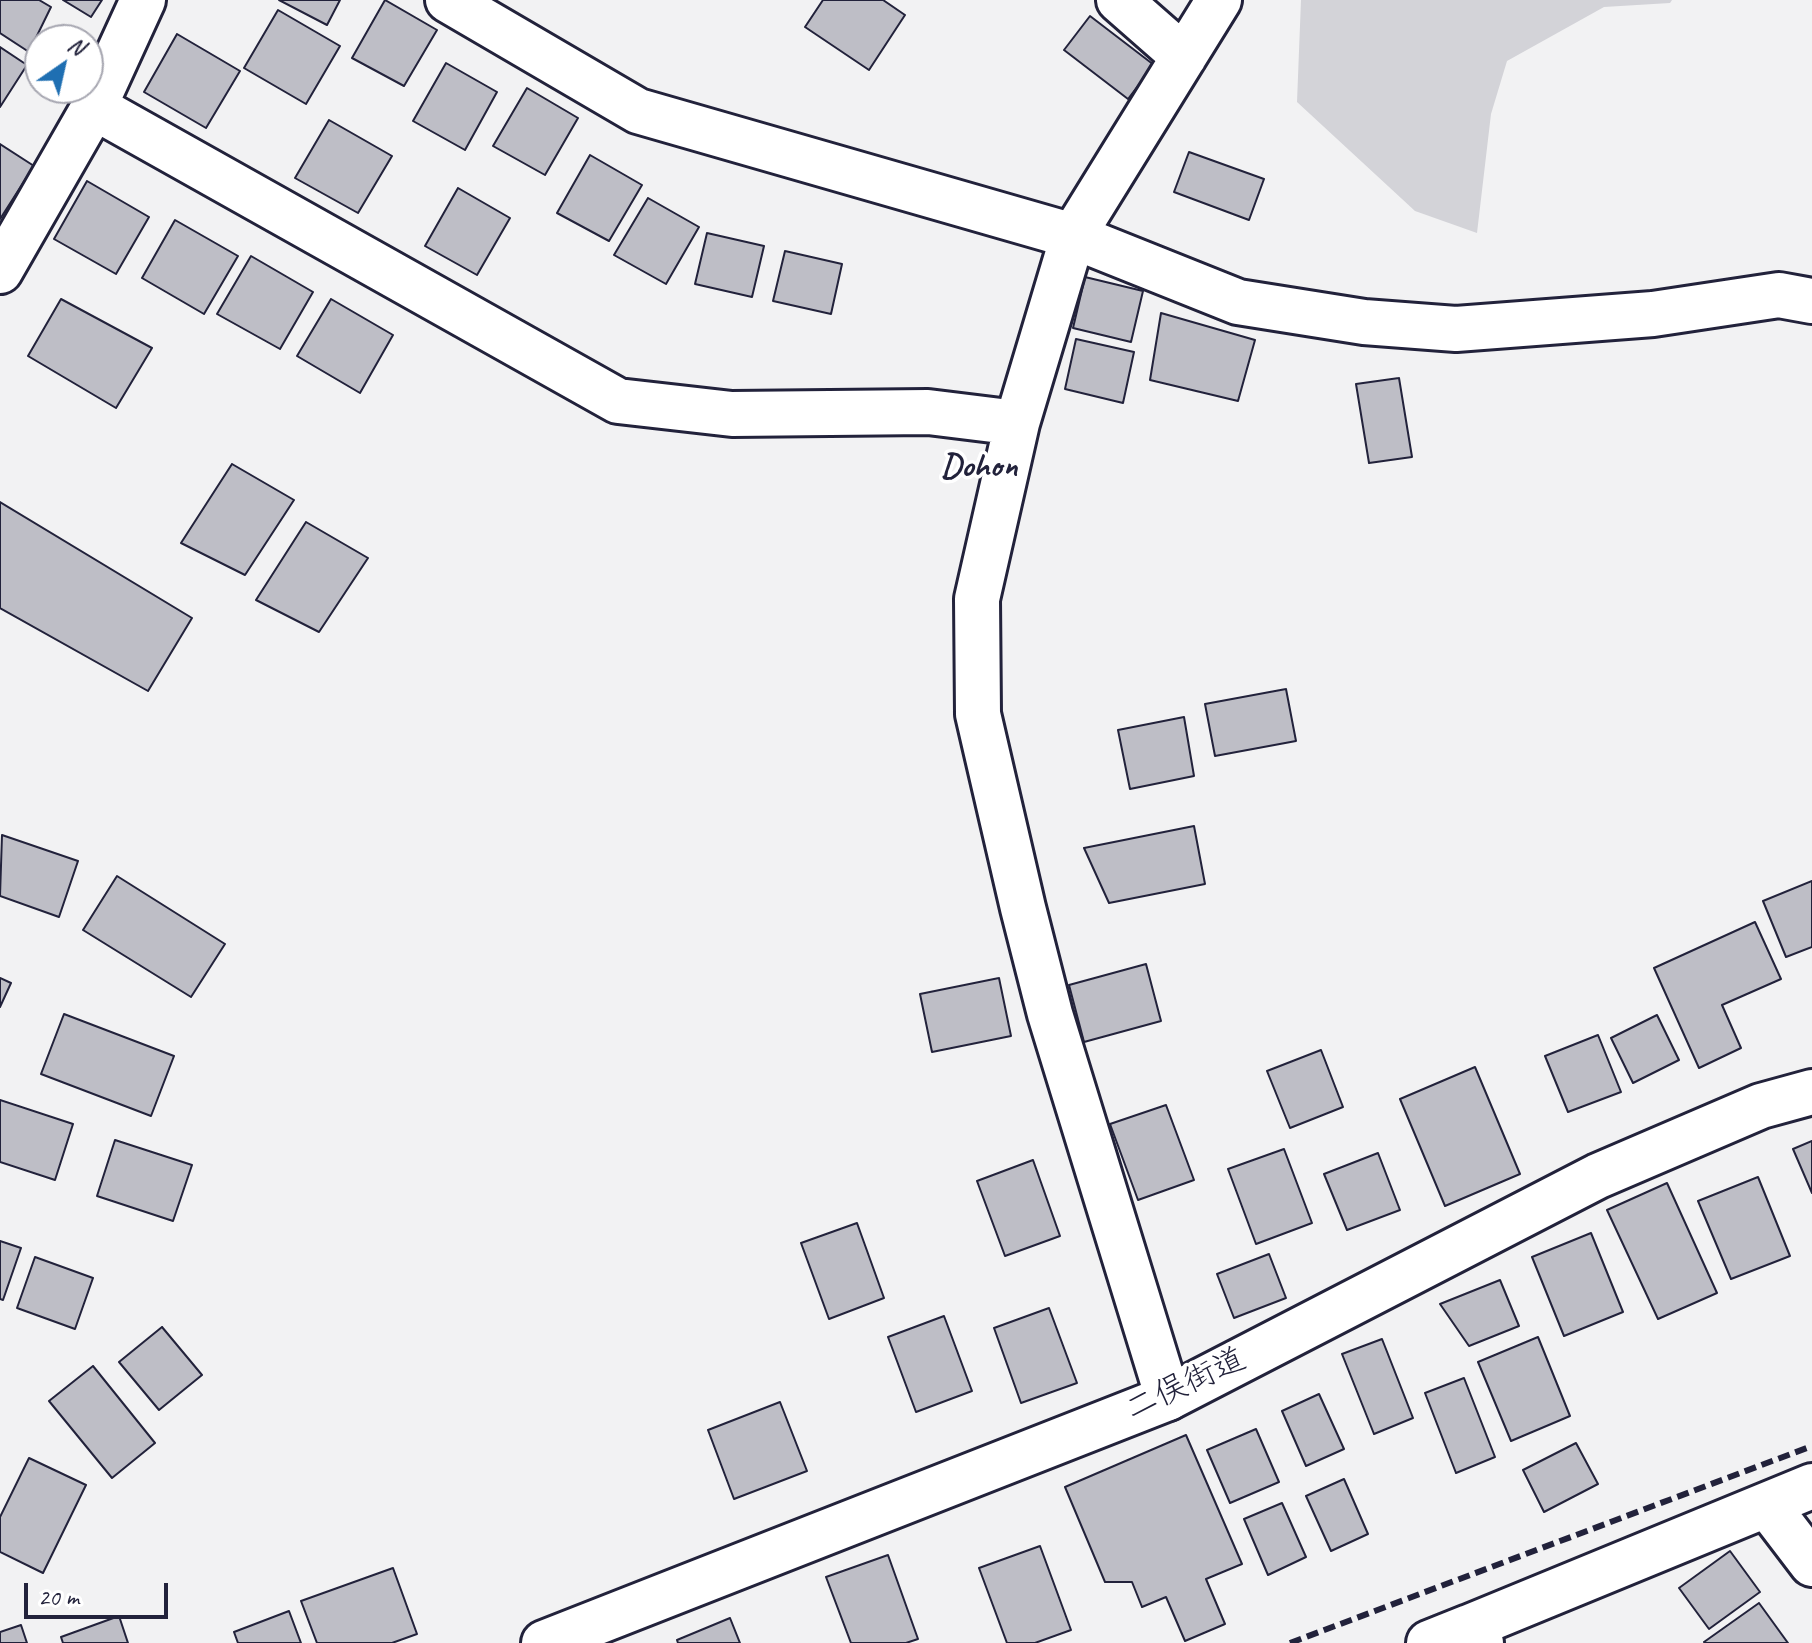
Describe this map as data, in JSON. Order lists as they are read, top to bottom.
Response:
{
  "streets": {
    "street": ["二俣街道"]
  },
  "districts": ["Dohon"],
  "scale_bar": "20 m",
  "north": "top right"
}
